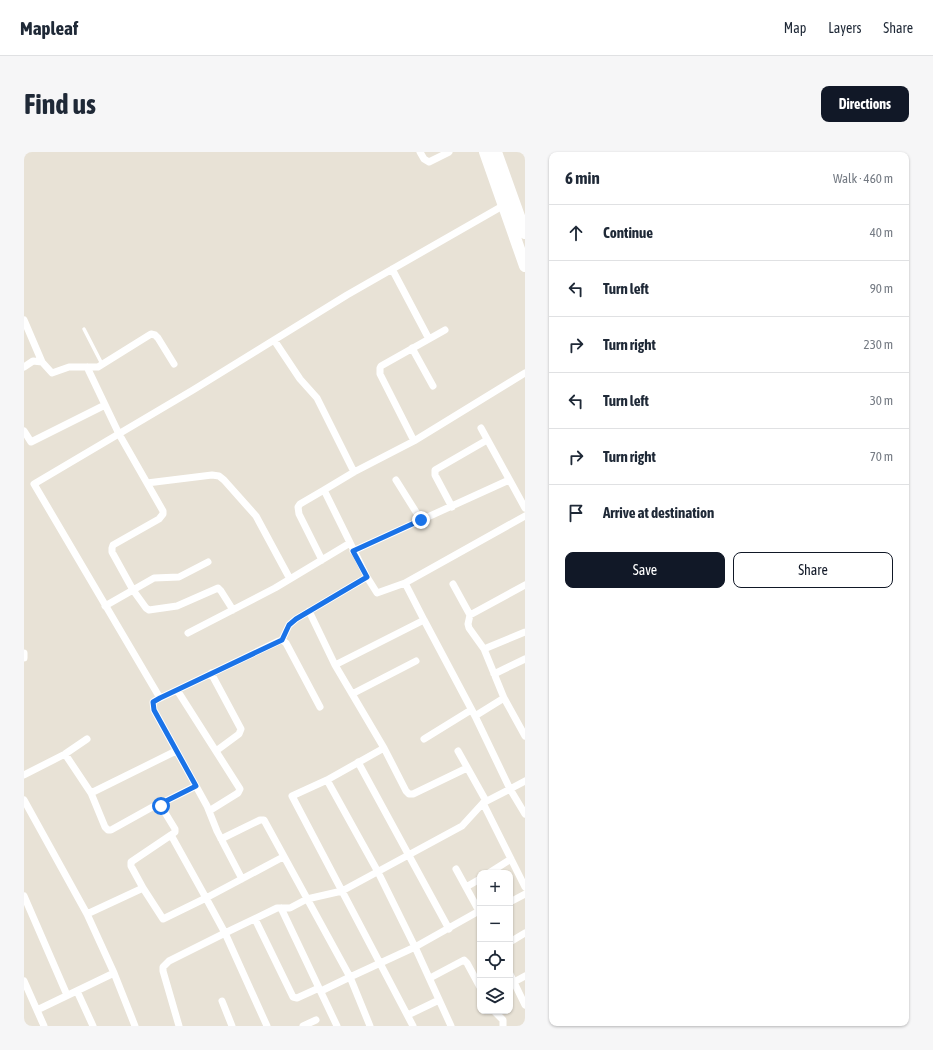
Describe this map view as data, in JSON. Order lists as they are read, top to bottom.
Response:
{
  "page": {
    "header": "Mapleaf",
    "nav": ["Map", "Layers", "Share"],
    "buttons": [
      "Directions",
      ["Save", "Share"]
    ],
    "title": "Find us",
    "heading": ["6 min", "Walk · 460 m"],
    "list": [
      ["Continue", "40 m"],
      ["Turn left", "90 m"],
      ["Turn right", "230 m"],
      ["Turn left", "30 m"],
      ["Turn right", "70 m"],
      "Arrive at destination"
    ],
    "map_buttons": ["+", "−"]
  }
}
